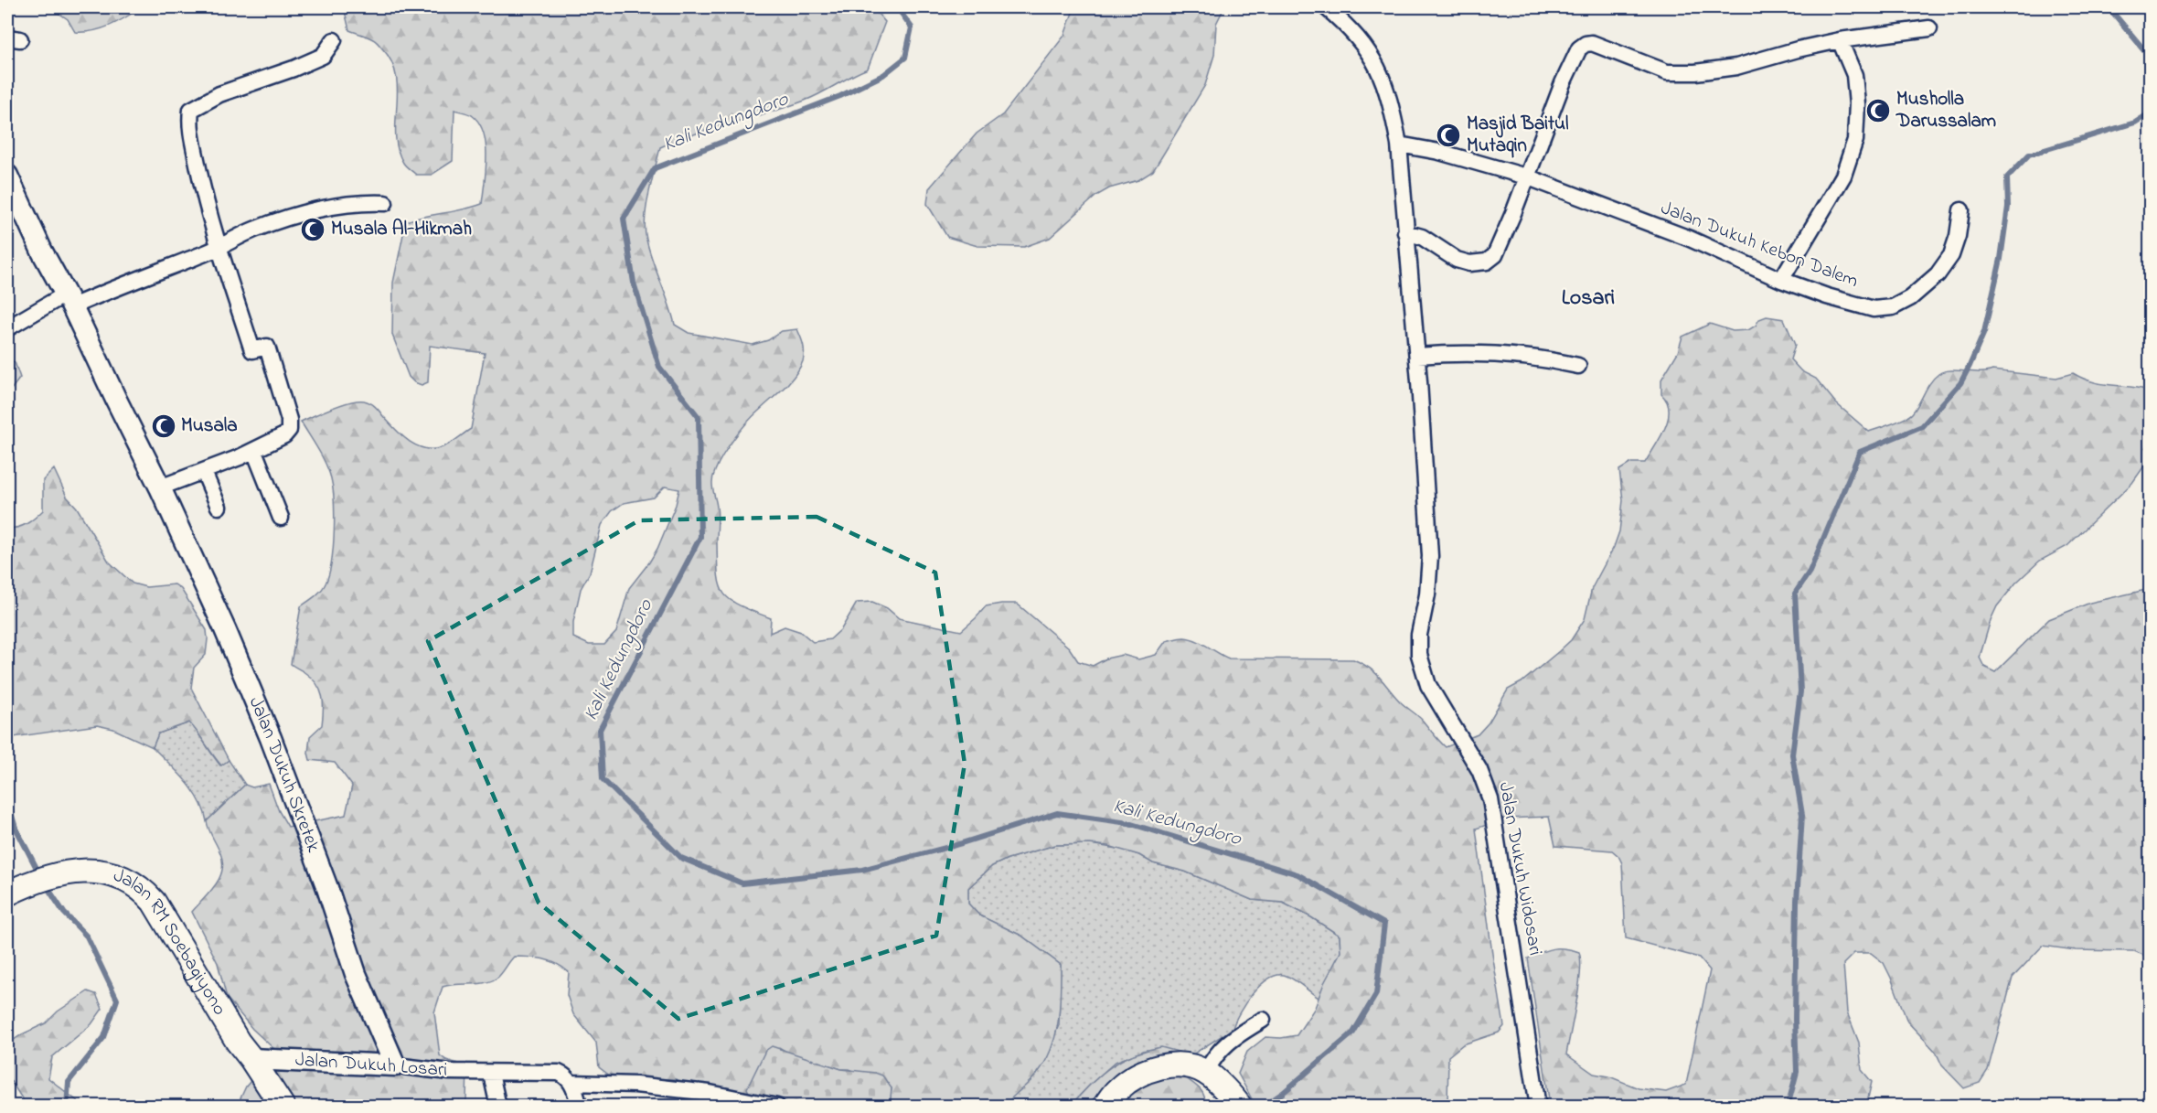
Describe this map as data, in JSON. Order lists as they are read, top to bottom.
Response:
{
  "streets": {
    "main road": ["Jalan RM Soebagiyono"],
    "street": [
      "Jalan Dukuh Kebon Dalem",
      "Jalan Dukuh Skretek",
      "Jalan Dukuh Widosari",
      "Jalan Dukuh Losari"
    ]
  },
  "crossings": [
    ["Jalan Dukuh Skretek", "Jalan Dukuh Losari"],
    ["Jalan RM Soebagiyono", "Jalan Dukuh Losari"]
  ],
  "districts": ["Losari"],
  "water": ["Kali Kedungdoro"],
  "places": {
    "mosque": [
      "Musholla Darussalam",
      "Masjid Baitul Mutaqin",
      "Musala Al-Hikmah",
      "Musala"
    ]
  }
}
